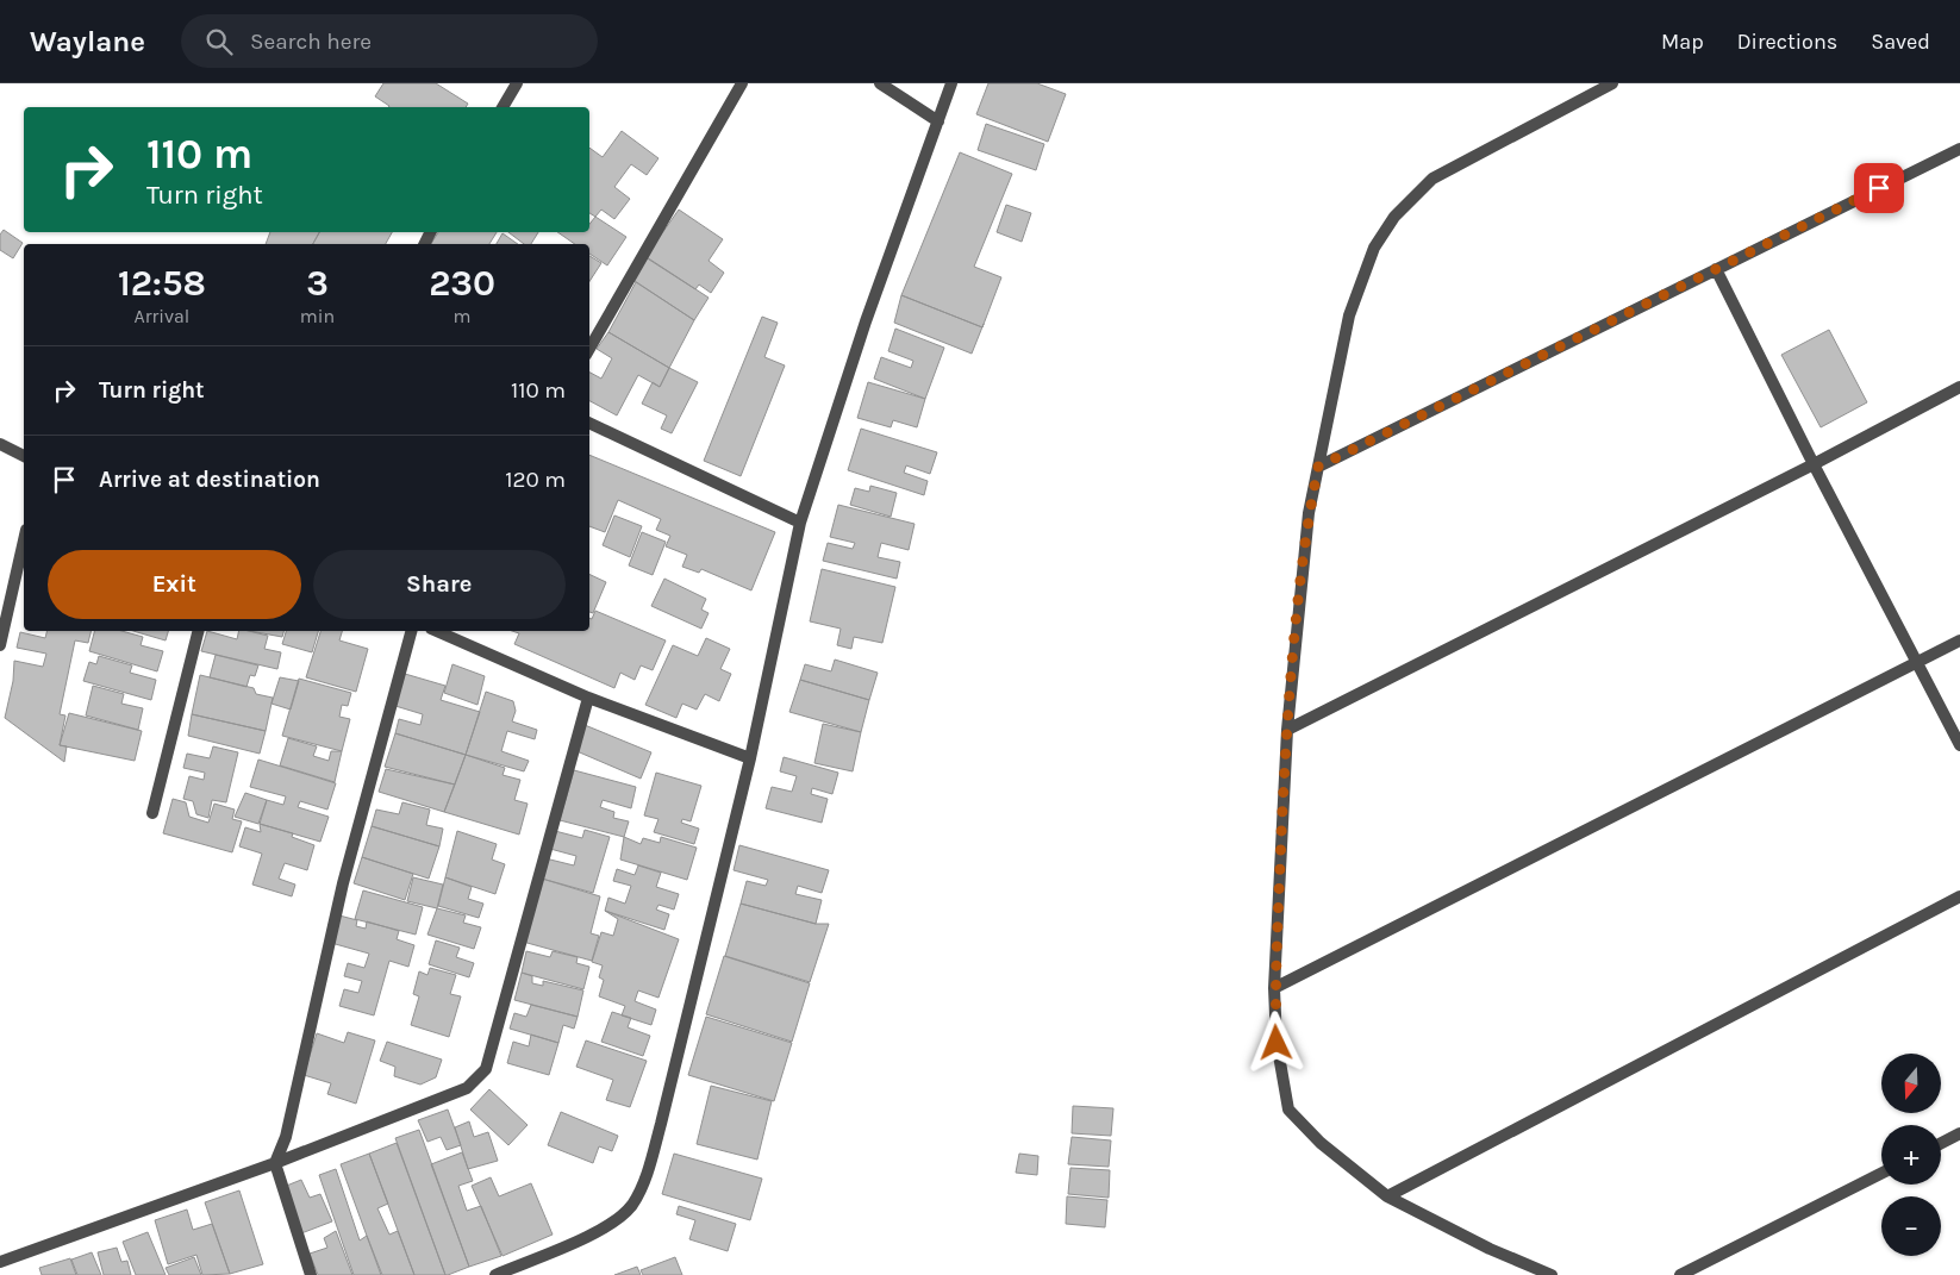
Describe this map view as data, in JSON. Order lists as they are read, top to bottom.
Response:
{
  "north": "bottom",
  "page": {
    "header": "Waylane",
    "search": "Search here",
    "nav": ["Map", "Directions", "Saved"],
    "turn": ["110 m", "Turn right"],
    "eta": [
      "12:58",
      "Arrival",
      "3",
      "min",
      "230",
      "m"
    ],
    "list": [
      {
        "name": "Turn right",
        "value": "110 m"
      },
      {
        "name": "Arrive at destination",
        "value": "120 m"
      }
    ],
    "buttons": ["Exit", "Share"],
    "map_buttons": ["+", "−"]
  }
}
